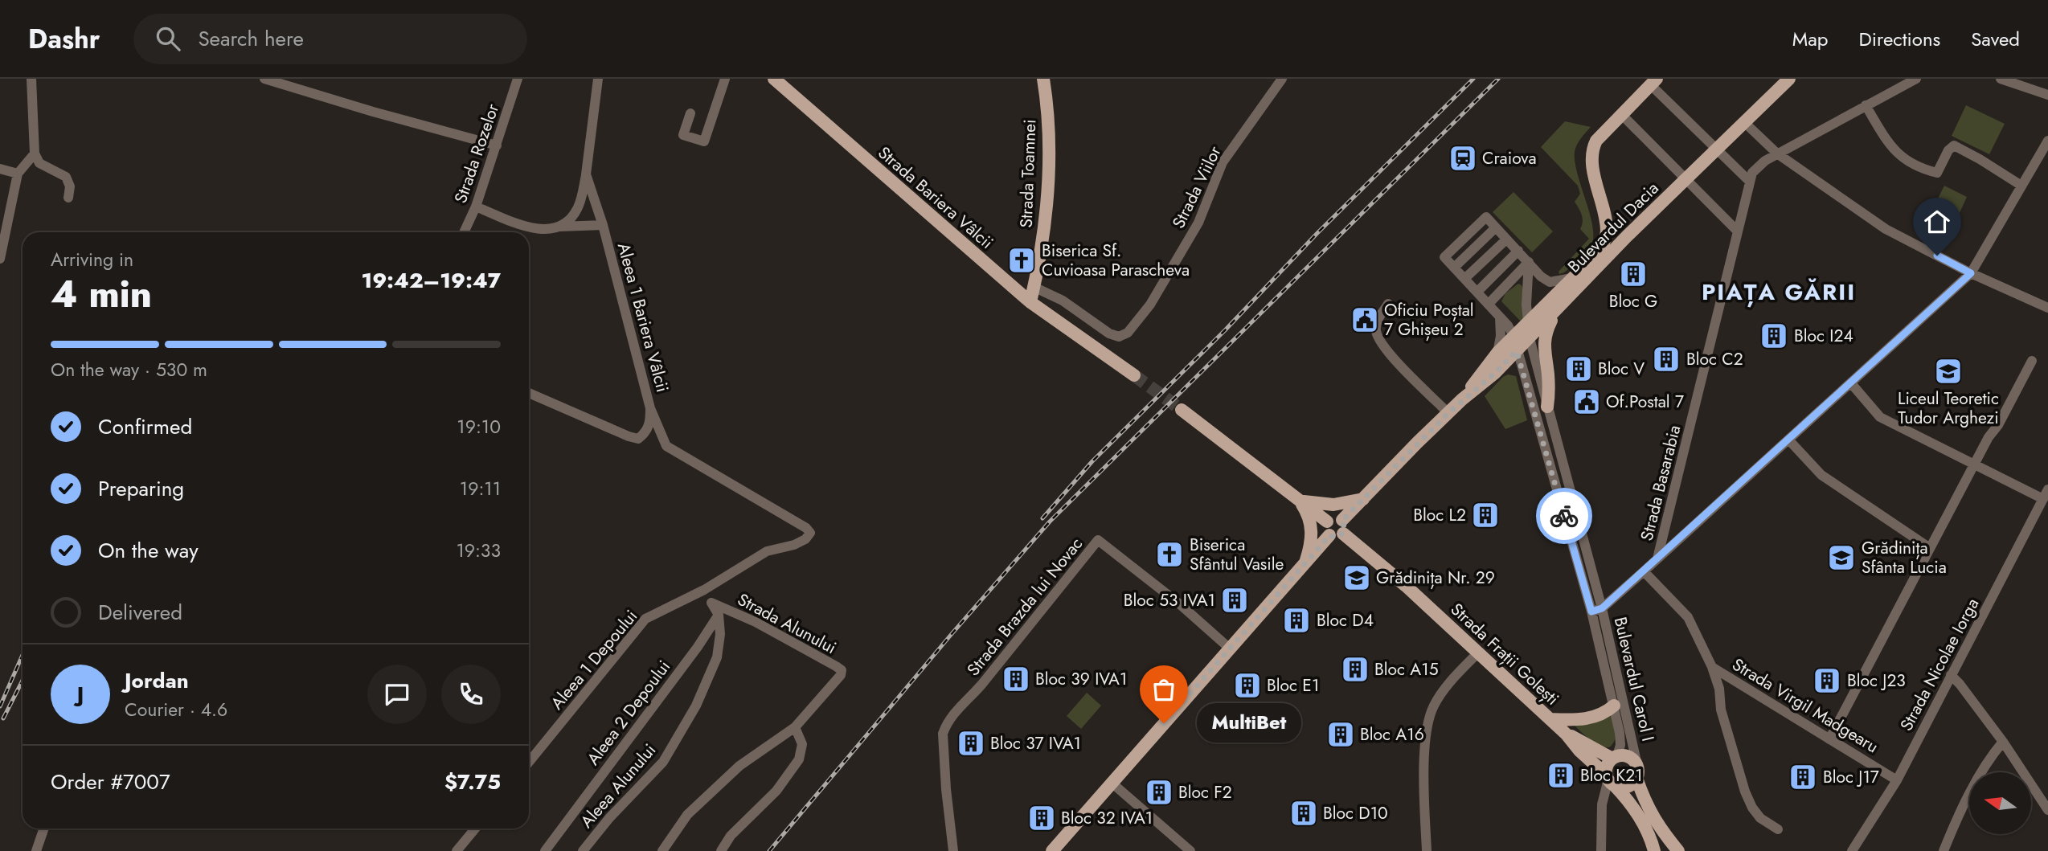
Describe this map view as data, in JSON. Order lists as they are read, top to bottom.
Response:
{
  "streets": {
    "main road": [
      "Strada Toamnei",
      "Strada Bariera Vâlcii",
      "Bulevardul Dacia",
      "Strada Frații Golești"
    ],
    "street": [
      "Strada Rozelor",
      "Strada Viilor",
      "Aleea 1 Bariera Vâlcii",
      "Strada Basarabia",
      "Strada Brazda lui Novac",
      "Strada Alunului",
      "Aleea 1 Depoului",
      "Strada Nicolae Iorga",
      "Bulevardul Carol I",
      "Strada Virgil Madgearu",
      "Aleea 2 Depoului",
      "Aleea Alunului"
    ]
  },
  "crossings": [
    ["Strada Toamnei", "Strada Viilor"],
    ["Strada Toamnei", "Strada Bariera Vâlcii"],
    ["Bulevardul Dacia", "Strada Brazda lui Novac"],
    ["Bulevardul Dacia", "Strada Frații Golești"],
    ["Bulevardul Dacia", "Bulevardul Carol I"],
    ["Aleea 1 Bariera Vâlcii", "Aleea 1 Depoului"],
    ["Strada Frații Golești", "Bulevardul Carol I"],
    ["Strada Nicolae Iorga", "Strada Virgil Madgearu"],
    ["Aleea 2 Depoului", "Aleea Alunului"]
  ],
  "districts": ["PIAȚA GĂRII"],
  "places": {
    "station": ["Craiova"],
    "church": ["Biserica Sf. Cuvioasa Parascheva", "Biserica Sfântul Vasile"],
    "building": [
      "Bloc G",
      "Bloc I24",
      "Bloc C2",
      "Bloc V",
      "Bloc L2",
      "Bloc 53 IVA1",
      "Bloc D4",
      "Bloc A15",
      "Bloc 39 IVA1",
      "Bloc J23",
      "Bloc E1",
      "Bloc A16",
      "Bloc 37 IVA1",
      "Bloc K21",
      "Bloc J17",
      "Bloc F2",
      "Bloc D10",
      "Bloc 32 IVA1"
    ],
    "public building": ["Oficiu Poștal 7 Ghișeu 2", "Of.Postal 7"],
    "school or university": ["Liceul Teoretic Tudor Arghezi", "Grădinița Sfânta Lucia", "Grădinița Nr. 29"],
    "other": ["MultiBet"]
  },
  "north": "left",
  "page": {
    "header": "Dashr",
    "search": "Search here",
    "nav": ["Map", "Directions", "Saved"],
    "heading": ["4 min", "Arriving in", "19:42–19:47"],
    "panel": [
      "Jordan",
      "Courier · 4.6",
      "Order #7007",
      "$7.75"
    ],
    "bar": "On the way · 530 m",
    "list": [
      ["Confirmed", "19:10"],
      ["Preparing", "19:11"],
      ["On the way", "19:33"],
      "Delivered"
    ],
    "round": "J",
    "bubble": "MultiBet"
  }
}
